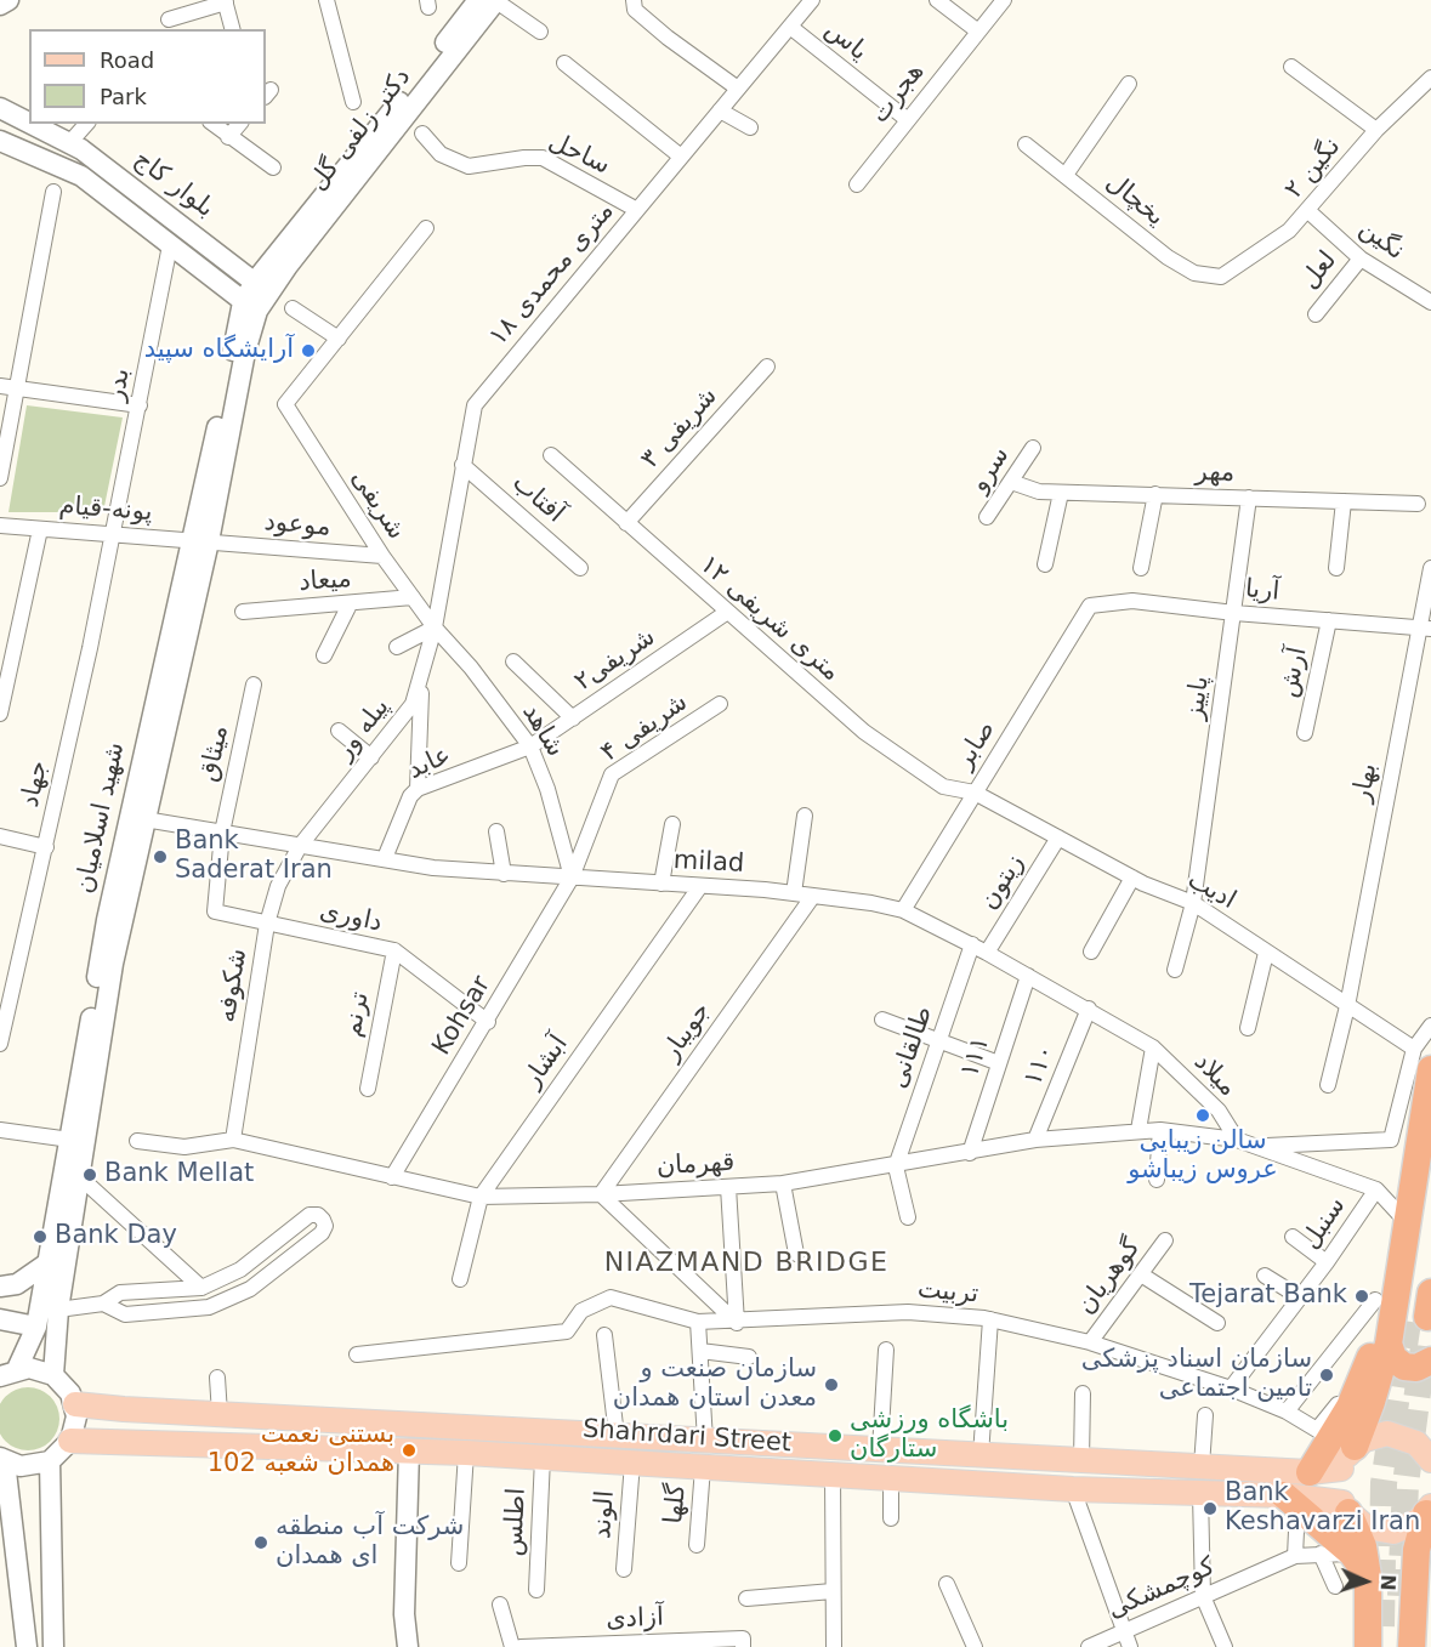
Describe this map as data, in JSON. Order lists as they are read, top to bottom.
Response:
{
  "streets": {
    "main road": [
      "دکتر زلفی گل",
      "بلوار کاج",
      "شهید اسلامیان",
      "Shahrdari Street"
    ],
    "street": [
      "یاس",
      "هجرت",
      "ساحل",
      "نگین ۲",
      "یخچال",
      "نگین",
      "لعل",
      "۱۸ متری محمدی",
      "بدر",
      "شریفی ۳",
      "سرو",
      "مهر",
      "آفتاب",
      "شریفی",
      "پونه-قیام",
      "موعود",
      "میعاد",
      "آریا",
      "۱۲ متری شریفی",
      "شریفی۲",
      "آرش",
      "پاییز",
      "شریفی ۴",
      "پیله ور",
      "شاهد",
      "صابر",
      "میثاق",
      "عابد",
      "بهار",
      "جهاد",
      "milad",
      "زیتون",
      "ادیب",
      "داوری",
      "شکوفه",
      "ترنم",
      "Kohsar",
      "جویبار",
      "طالقانی",
      "۱۱۱",
      "آبشار",
      "۱۱۰",
      "میلاد",
      "قهرمان",
      "سنبل",
      "گوهریان",
      "تربیت",
      "گلها",
      "الوند",
      "اطلس",
      "کوچمشکی",
      "آزادی"
    ]
  },
  "crossings": [
    ["یاس", "هجرت"],
    ["یاس", "۱۸ متری محمدی"],
    ["دکتر زلفی گل", "بلوار کاج"],
    ["دکتر زلفی گل", "شهید اسلامیان"],
    ["ساحل", "۱۸ متری محمدی"],
    ["نگین ۲", "یخچال"],
    ["نگین ۲", "نگین"],
    ["بلوار کاج", "بدر"],
    ["بلوار کاج", "شهید اسلامیان"],
    ["نگین", "لعل"],
    ["۱۸ متری محمدی", "آفتاب"],
    ["۱۸ متری محمدی", "شریفی"],
    ["۱۸ متری محمدی", "پیله ور"],
    ["۱۸ متری محمدی", "شاهد"],
    ["بدر", "پونه-قیام"],
    ["بدر", "جهاد"],
    ["شریفی ۳", "۱۲ متری شریفی"],
    ["سرو", "مهر"],
    ["مهر", "پاییز"],
    ["شریفی", "موعود"],
    ["شریفی", "میعاد"],
    ["شریفی", "پیله ور"],
    ["شریفی", "شاهد"],
    ["پونه-قیام", "موعود"],
    ["پونه-قیام", "جهاد"],
    ["پونه-قیام", "شهید اسلامیان"],
    ["موعود", "شهید اسلامیان"],
    ["آریا", "آرش"],
    ["آریا", "پاییز"],
    ["آریا", "صابر"],
    ["آریا", "بهار"],
    ["۱۲ متری شریفی", "شریفی۲"],
    ["۱۲ متری شریفی", "صابر"],
    ["۱۲ متری شریفی", "ادیب"],
    ["شریفی۲", "شاهد"],
    ["شریفی۲", "عابد"],
    ["پاییز", "ادیب"],
    ["شریفی ۴", "شاهد"],
    ["شریفی ۴", "milad"],
    ["شریفی ۴", "Kohsar"],
    ["پیله ور", "شاهد"],
    ["پیله ور", "milad"],
    ["پیله ور", "شکوفه"],
    ["شاهد", "عابد"],
    ["شاهد", "milad"],
    ["شاهد", "Kohsar"],
    ["صابر", "milad"],
    ["صابر", "ادیب"],
    ["میثاق", "milad"],
    ["میثاق", "داوری"],
    ["میثاق", "شکوفه"],
    ["عابد", "milad"],
    ["بهار", "ادیب"],
    ["شهید اسلامیان", "milad"],
    ["milad", "زیتون"],
    ["milad", "شکوفه"],
    ["milad", "Kohsar"],
    ["milad", "جویبار"],
    ["milad", "طالقانی"],
    ["milad", "۱۱۱"],
    ["milad", "آبشار"],
    ["milad", "۱۱۰"],
    ["milad", "میلاد"],
    ["زیتون", "ادیب"],
    ["داوری", "شکوفه"],
    ["داوری", "ترنم"],
    ["داوری", "Kohsar"],
    ["شکوفه", "قهرمان"],
    ["Kohsar", "قهرمان"],
    ["جویبار", "قهرمان"],
    ["طالقانی", "قهرمان"],
    ["۱۱۱", "قهرمان"],
    ["آبشار", "قهرمان"],
    ["۱۱۰", "قهرمان"],
    ["میلاد", "قهرمان"],
    ["قهرمان", "سنبل"],
    ["سنبل", "تربیت"],
    ["گوهریان", "تربیت"],
    ["Shahrdari Street", "گلها"],
    ["Shahrdari Street", "الوند"],
    ["Shahrdari Street", "اطلس"]
  ],
  "districts": ["NIAZMAND BRIDGE"],
  "places": [
    "آرایشگاه سپید",
    "Bank Saderat Iran",
    "سالن زیبایی عروس زیباشو",
    "Bank Mellat",
    "Bank Day",
    "Tejarat Bank",
    "سازمان اسناد پزشکی تامین اجتماعی",
    "سازمان صنعت و معدن استان همدان",
    "باشگاه ورزشی ستارگان",
    "بستنی نعمت همدان شعبه 102",
    "Bank Keshavarzi Iran",
    "شرکت آب منطقه ای همدان"
  ],
  "legend": ["Road", "Park"],
  "north": "right"
}
